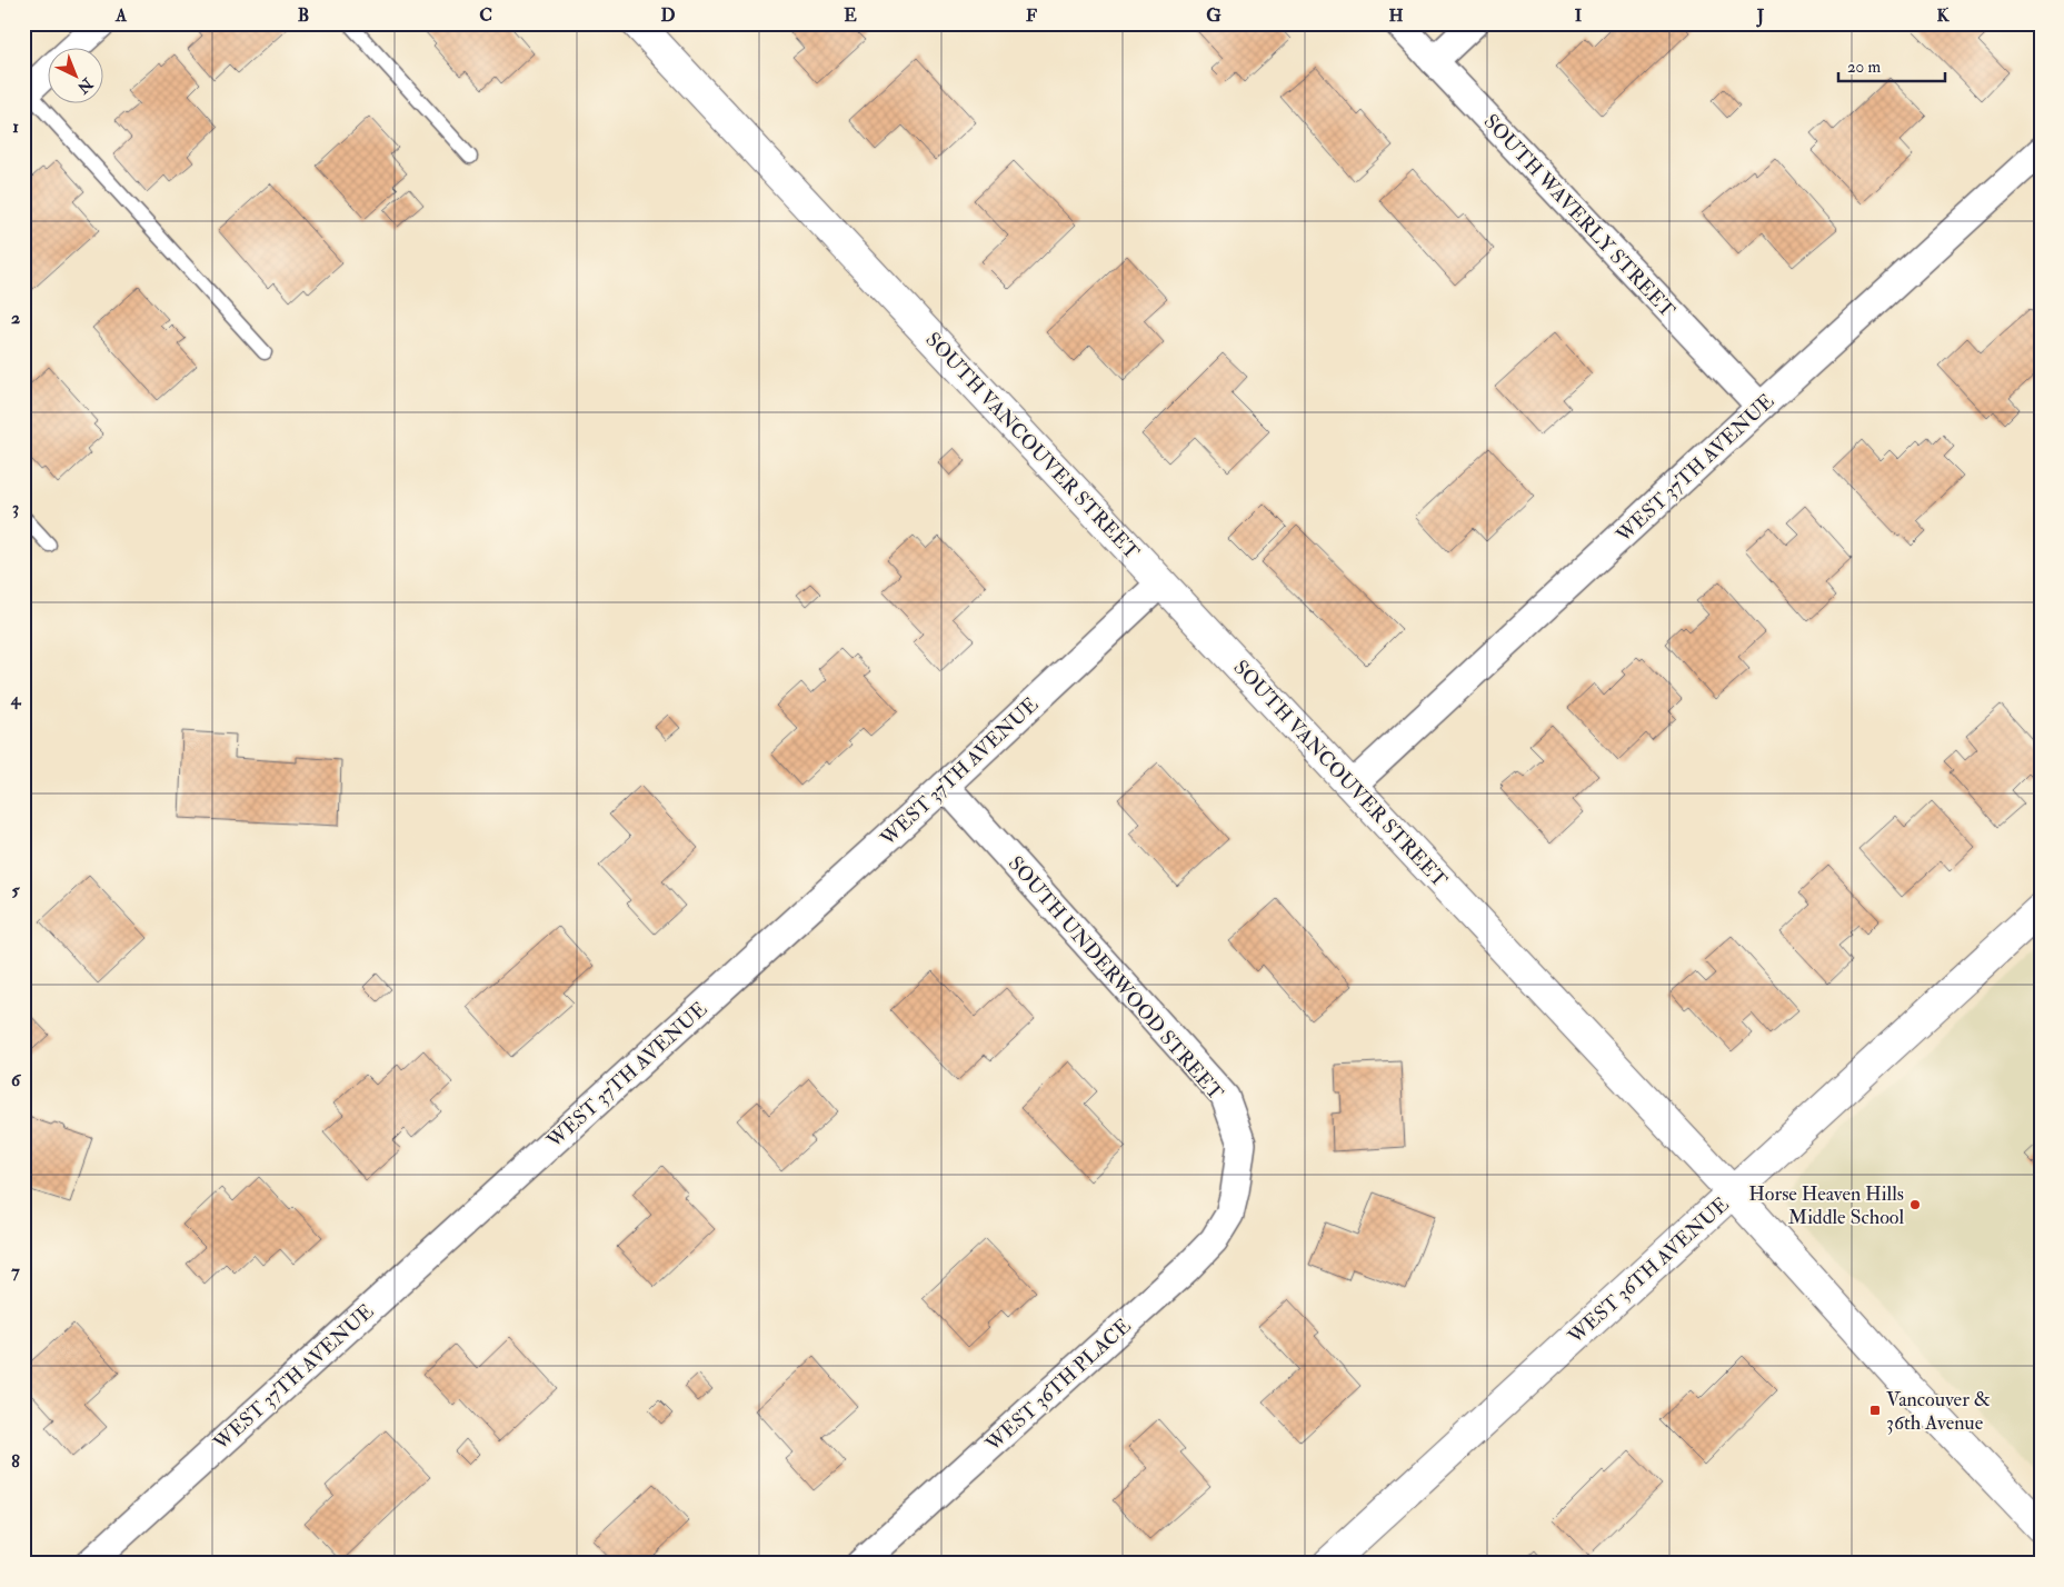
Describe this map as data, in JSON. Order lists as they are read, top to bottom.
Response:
{
  "streets": {
    "street": [
      "SOUTH WAVERLY STREET",
      "SOUTH VANCOUVER STREET",
      "WEST 37TH AVENUE",
      "SOUTH UNDERWOOD STREET",
      "WEST 36TH AVENUE",
      "WEST 36TH PLACE"
    ]
  },
  "crossings": [
    ["SOUTH WAVERLY STREET", "WEST 37TH AVENUE"],
    ["SOUTH VANCOUVER STREET", "WEST 37TH AVENUE"],
    ["SOUTH VANCOUVER STREET", "WEST 36TH AVENUE"],
    ["WEST 37TH AVENUE", "SOUTH UNDERWOOD STREET"],
    ["SOUTH UNDERWOOD STREET", "WEST 36TH PLACE"]
  ],
  "places": {
    "other": ["Horse Heaven Hills Middle School"],
    "transit": ["Vancouver & 36th Avenue"]
  },
  "scale_bar": "20 m",
  "north": "bottom right",
  "grid": {
    "columns": [
      "A",
      "B",
      "C",
      "D",
      "E",
      "F",
      "G",
      "H",
      "I",
      "J",
      "K"
    ],
    "rows": [
      "1",
      "2",
      "3",
      "4",
      "5",
      "6",
      "7",
      "8"
    ]
  }
}
